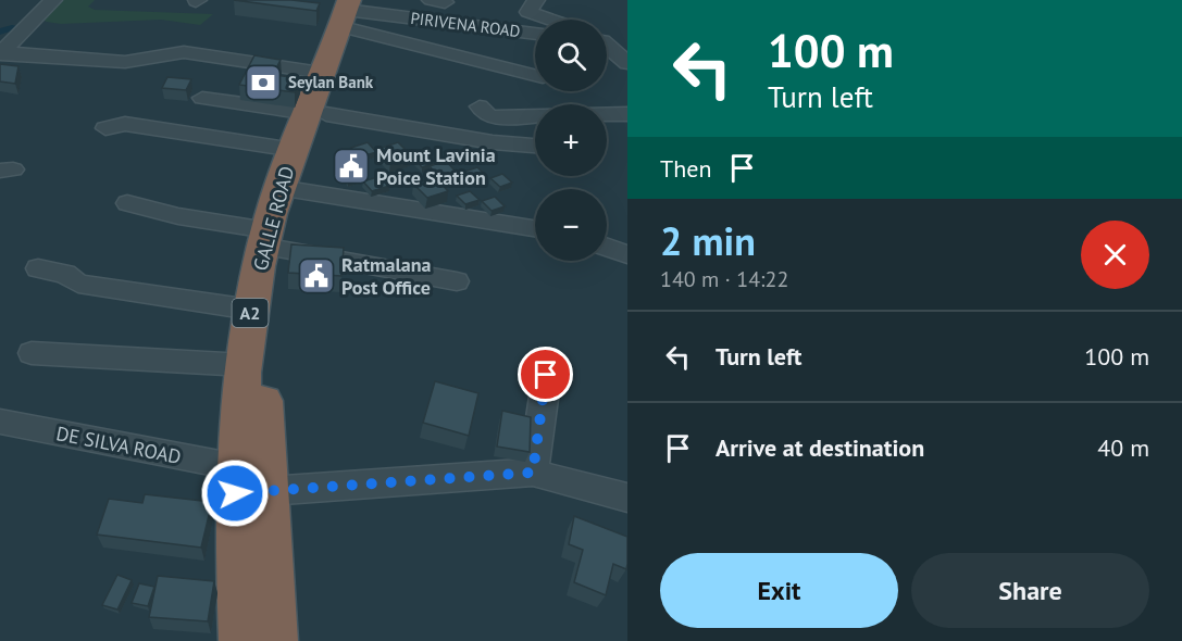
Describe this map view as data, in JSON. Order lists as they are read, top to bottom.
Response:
{
  "streets": {
    "highway": ["GALLE ROAD", "A2"],
    "street": ["PIRIVENA ROAD", "DE SILVA ROAD"]
  },
  "crossings": [
    ["PIRIVENA ROAD", "GALLE ROAD"],
    ["GALLE ROAD", "DE SILVA ROAD"]
  ],
  "places": {
    "bank": ["Seylan Bank"],
    "public building": ["Mount Lavinia Poice Station", "Ratmalana Post Office"]
  },
  "page": {
    "turn": ["100 m", "Turn left"],
    "map_buttons": ["+", "−"],
    "then": "Then",
    "heading": ["2 min", "140 m · 14:22"],
    "list": [
      {
        "name": "Turn left",
        "value": "100 m"
      },
      {
        "name": "Arrive at destination",
        "value": "40 m"
      }
    ],
    "buttons": ["Exit", "Share"]
  }
}
